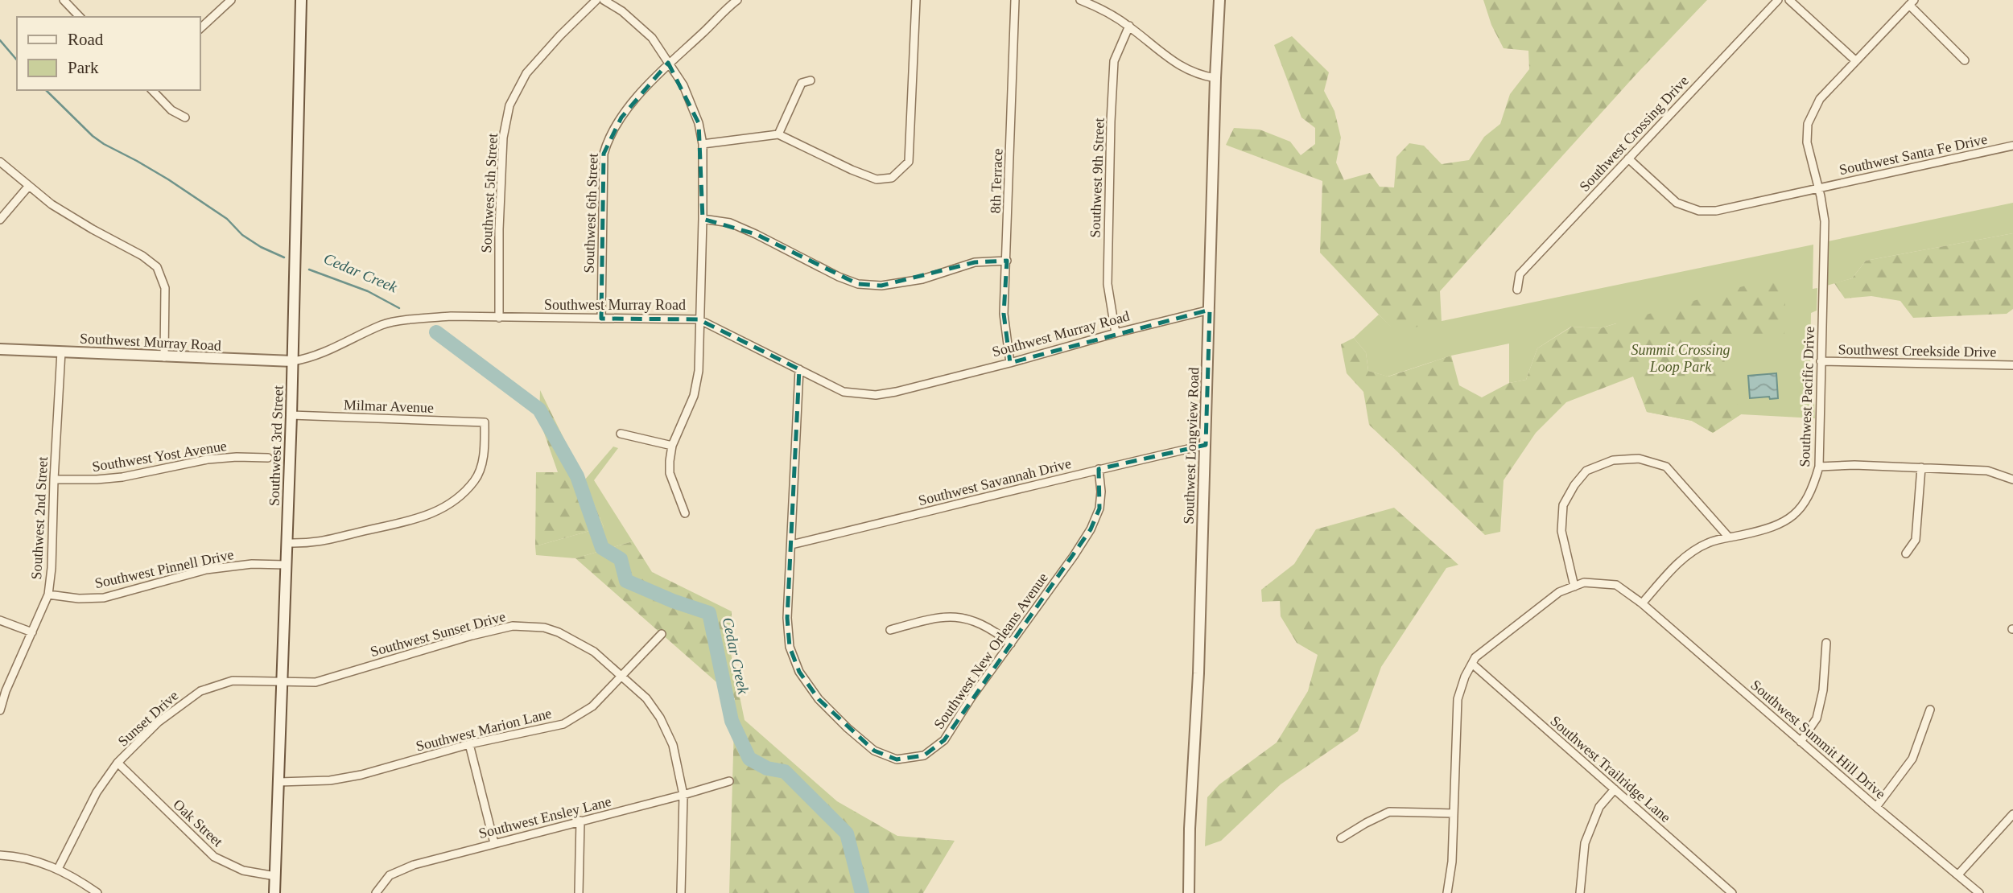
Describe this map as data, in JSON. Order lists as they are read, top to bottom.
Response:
{
  "streets": {
    "street": [
      "Southwest Crossing Drive",
      "Southwest Santa Fe Drive",
      "Southwest 9th Street",
      "8th Terrace",
      "Southwest 5th Street",
      "Southwest 6th Street",
      "Southwest Murray Road",
      "Southwest Creekside Drive",
      "Southwest Pacific Drive",
      "Milmar Avenue",
      "Southwest 3rd Street",
      "Southwest Longview Road",
      "Southwest Yost Avenue",
      "Southwest Savannah Drive",
      "Southwest 2nd Street",
      "Southwest Pinnell Drive",
      "Southwest Sunset Drive",
      "Southwest New Orleans Avenue",
      "Sunset Drive",
      "Southwest Marion Lane",
      "Southwest Summit Hill Drive",
      "Southwest Trailridge Lane",
      "Southwest Ensley Lane",
      "Oak Street"
    ]
  },
  "crossings": [
    ["Southwest Crossing Drive", "Southwest Santa Fe Drive"],
    ["Southwest Santa Fe Drive", "Southwest Pacific Drive"],
    ["Southwest 9th Street", "Southwest Murray Road"],
    ["8th Terrace", "Southwest Murray Road"],
    ["Southwest 5th Street", "Southwest Murray Road"],
    ["Southwest 6th Street", "Southwest Murray Road"],
    ["Southwest Murray Road", "Southwest 3rd Street"],
    ["Southwest Murray Road", "Southwest Longview Road"],
    ["Southwest Murray Road", "Southwest 2nd Street"],
    ["Southwest Murray Road", "Southwest New Orleans Avenue"],
    ["Southwest Creekside Drive", "Southwest Pacific Drive"],
    ["Southwest Pacific Drive", "Southwest Summit Hill Drive"],
    ["Milmar Avenue", "Southwest 3rd Street"],
    ["Southwest 3rd Street", "Southwest Pinnell Drive"],
    ["Southwest 3rd Street", "Southwest Sunset Drive"],
    ["Southwest 3rd Street", "Sunset Drive"],
    ["Southwest 3rd Street", "Southwest Marion Lane"],
    ["Southwest 3rd Street", "Oak Street"],
    ["Southwest Longview Road", "Southwest Savannah Drive"],
    ["Southwest Yost Avenue", "Southwest 2nd Street"],
    ["Southwest Savannah Drive", "Southwest New Orleans Avenue"],
    ["Southwest 2nd Street", "Southwest Pinnell Drive"],
    ["Southwest Sunset Drive", "Sunset Drive"],
    ["Southwest Sunset Drive", "Southwest Marion Lane"],
    ["Southwest Sunset Drive", "Southwest Ensley Lane"],
    ["Sunset Drive", "Oak Street"]
  ],
  "water": ["Cedar Creek"],
  "parks": ["Summit Crossing Loop Park"],
  "legend": ["Road", "Park"]
}
